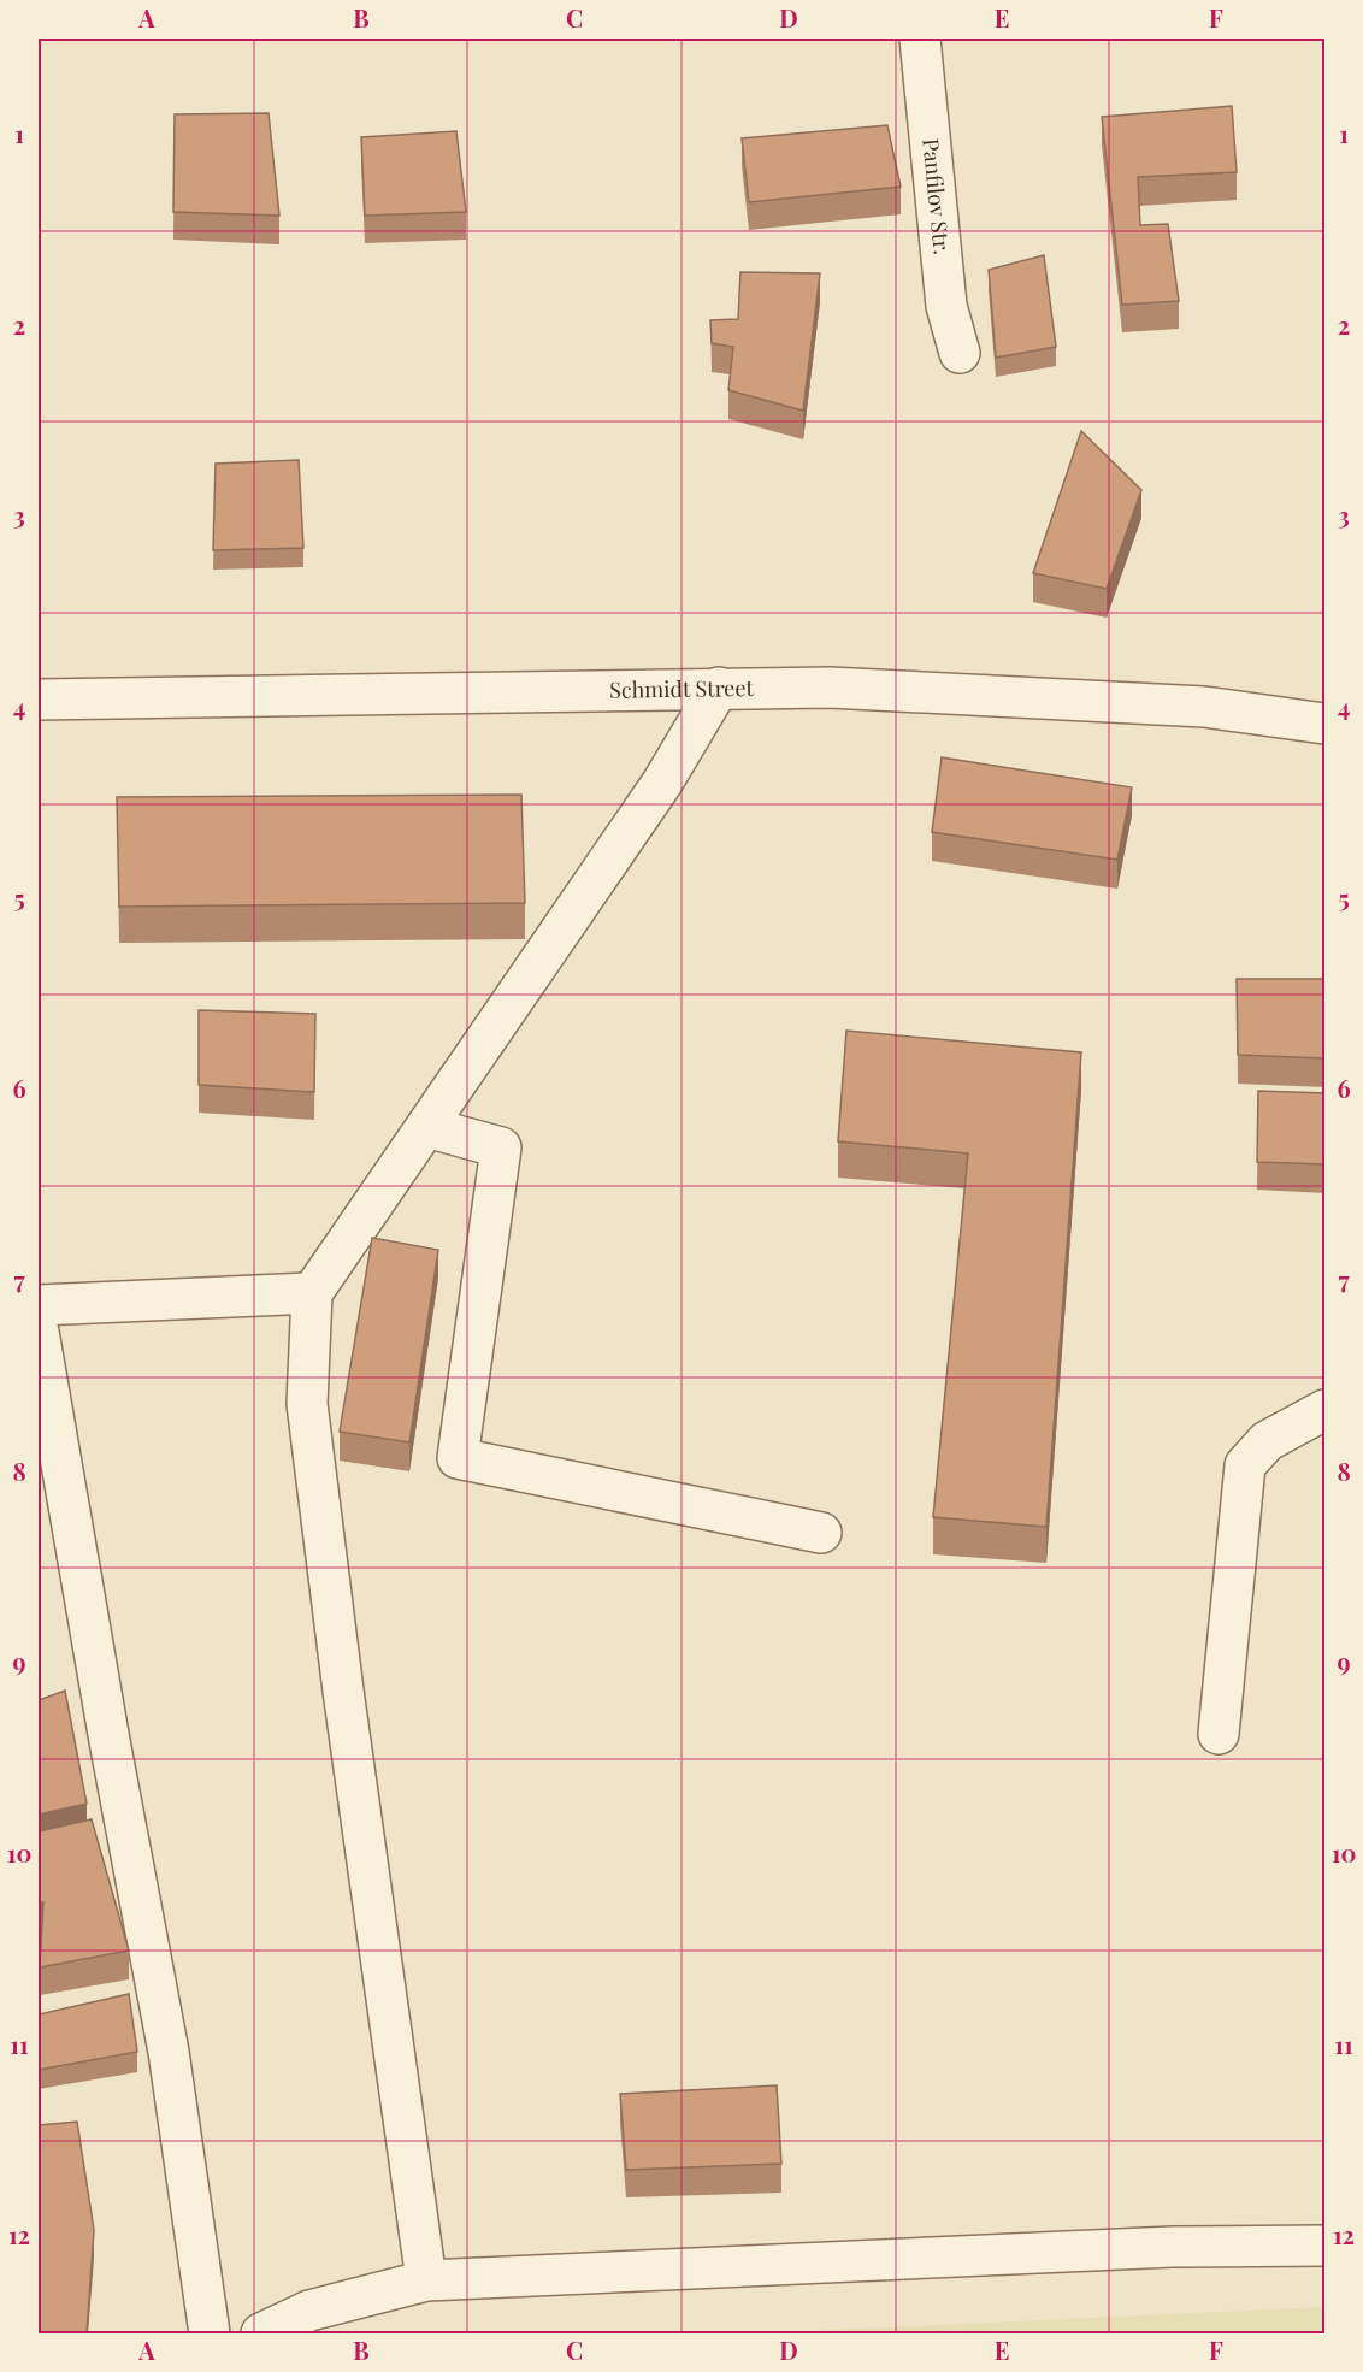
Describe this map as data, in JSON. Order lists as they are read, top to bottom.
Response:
{
  "streets": {
    "street": ["Panfilov Str.", "Schmidt Street"]
  },
  "grid": {
    "columns": [
      "A",
      "B",
      "C",
      "D",
      "E",
      "F"
    ],
    "rows": [
      "1",
      "2",
      "3",
      "4",
      "5",
      "6",
      "7",
      "8",
      "9",
      "10",
      "11",
      "12"
    ]
  }
}
